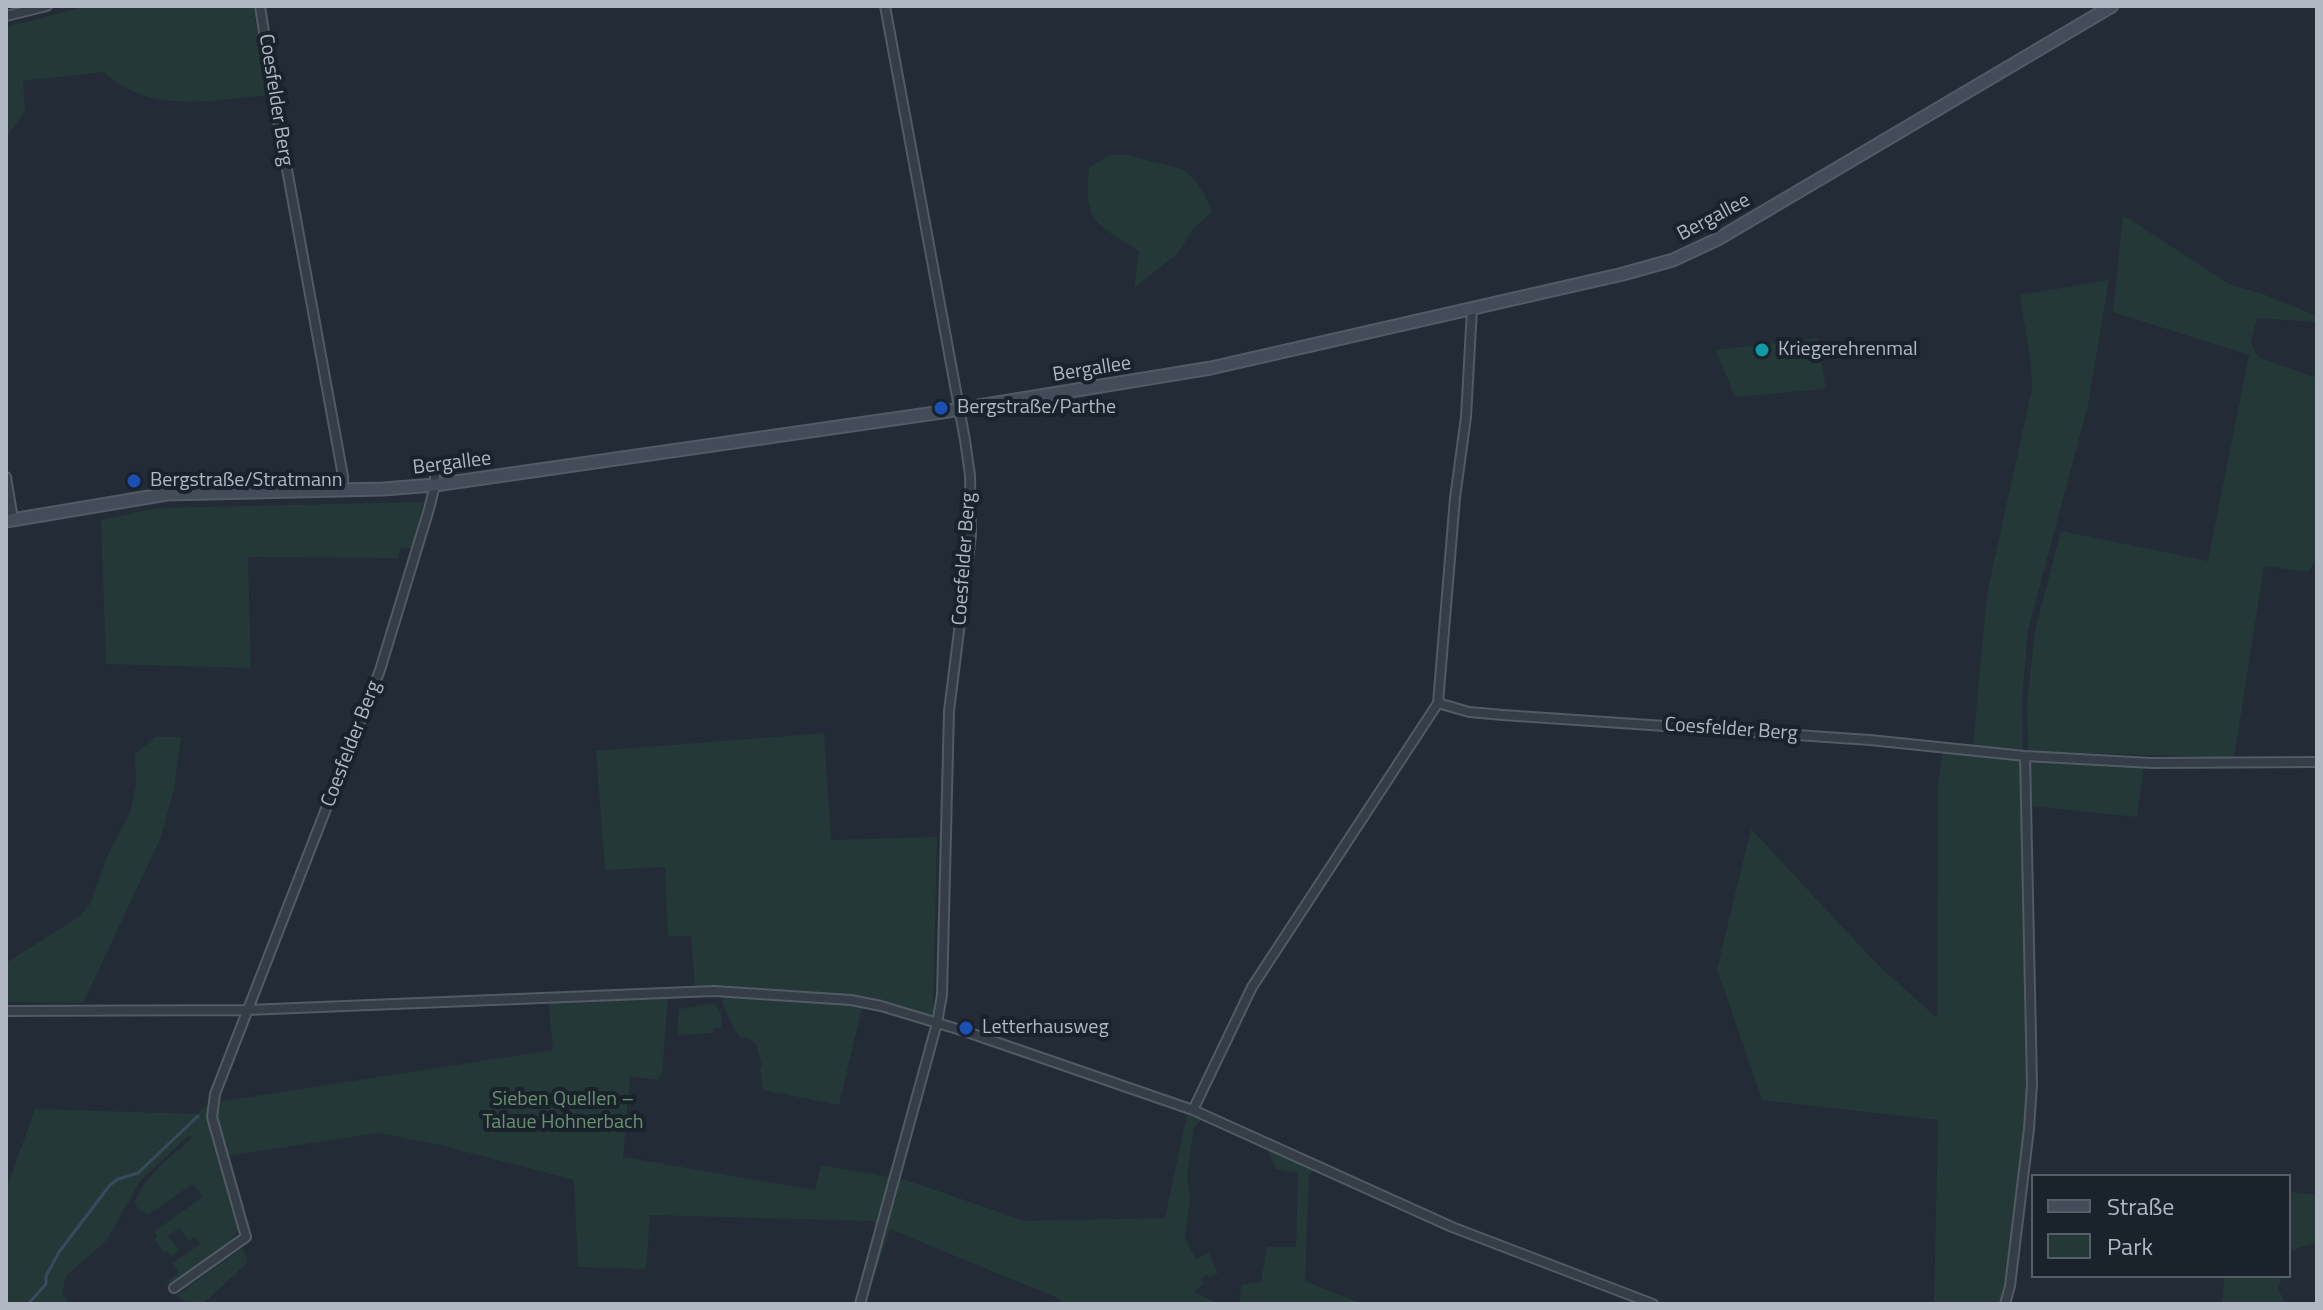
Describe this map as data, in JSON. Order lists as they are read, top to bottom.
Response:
{
  "streets": {
    "street": ["Coesfelder Berg", "Bergallee"]
  },
  "crossings": [
    ["Coesfelder Berg", "Bergallee"]
  ],
  "parks": ["Sieben Quellen – Talaue Hohnerbach"],
  "places": [
    "Kriegerehrenmal",
    "Bergstraße/Parthe",
    "Bergstraße/Stratmann",
    "Letterhausweg"
  ],
  "legend": ["Straße", "Park"]
}
